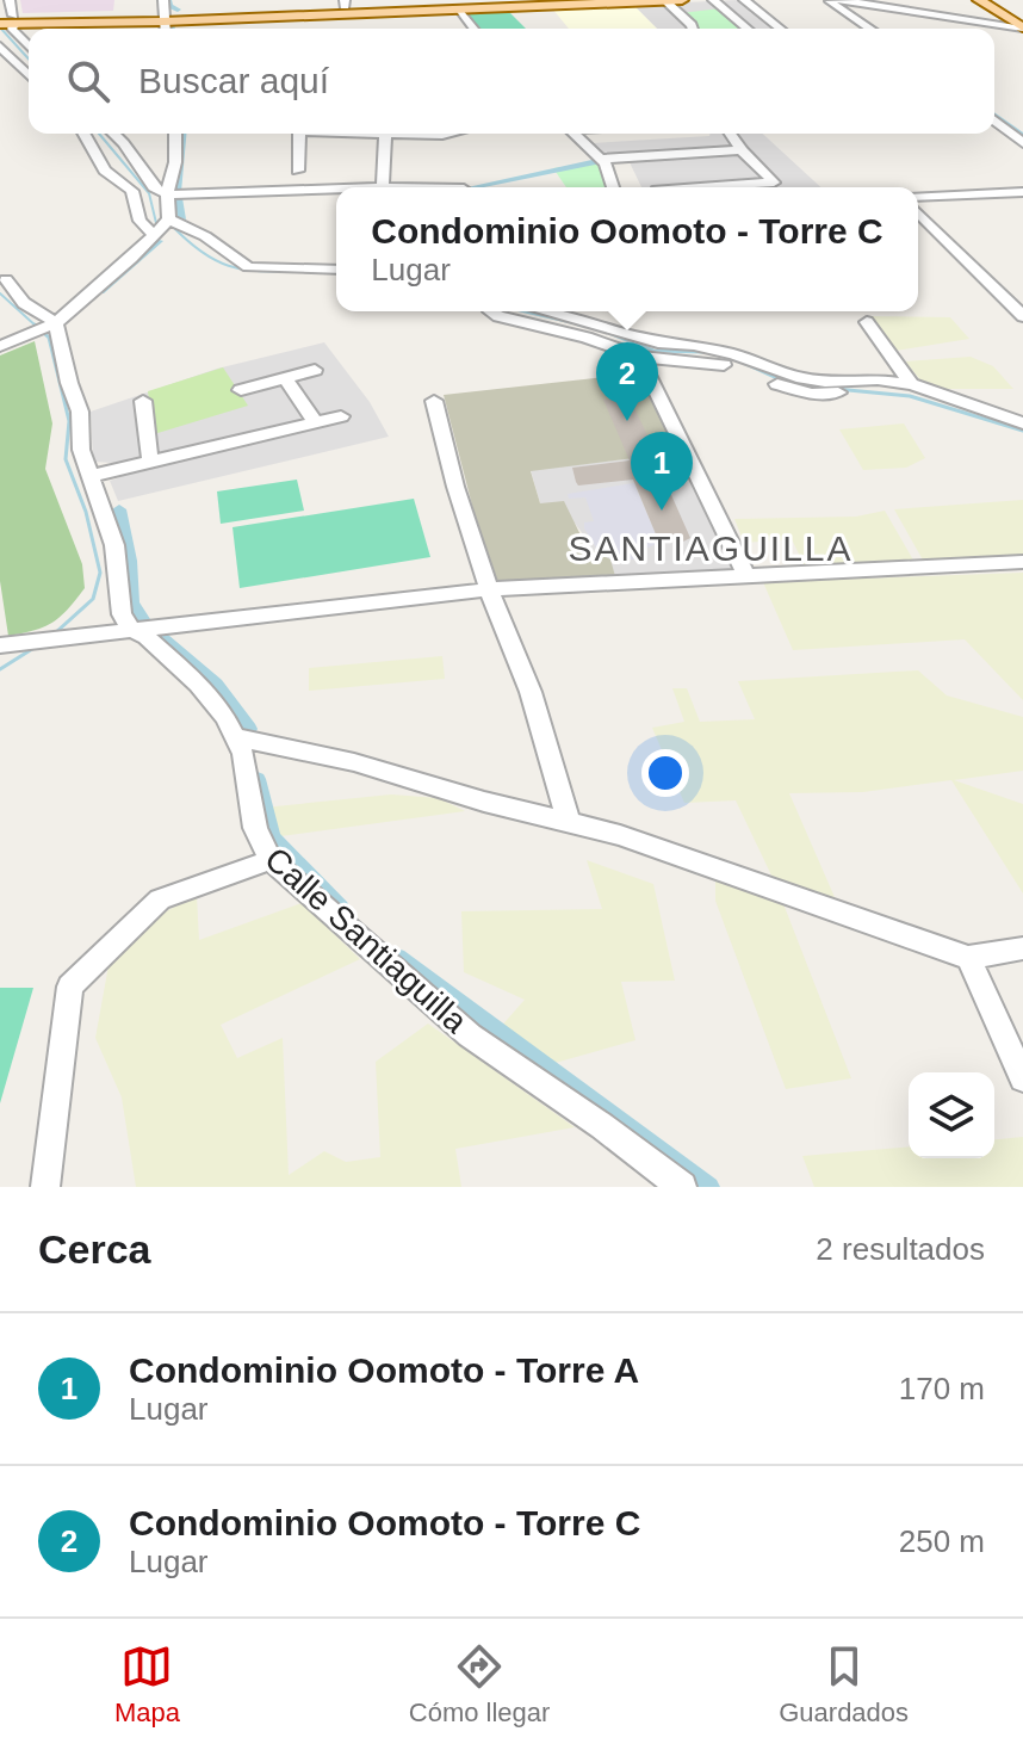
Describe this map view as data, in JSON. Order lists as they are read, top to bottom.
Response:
{
  "streets": {
    "street": ["Calle Santiaguilla"]
  },
  "districts": ["SANTIAGUILLA"],
  "page": {
    "search": "Buscar aquí",
    "popup": ["Condominio Oomoto - Torre C", "Lugar"],
    "pins": ["2", "1"],
    "heading": ["Cerca", "2 resultados"],
    "list": [
      {
        "mark": "1",
        "name": "Condominio Oomoto - Torre A",
        "note": "Lugar",
        "value": "170 m"
      },
      {
        "mark": "2",
        "name": "Condominio Oomoto - Torre C",
        "note": "Lugar",
        "value": "250 m"
      }
    ],
    "nav": ["Mapa", "Cómo llegar", "Guardados"]
  }
}
